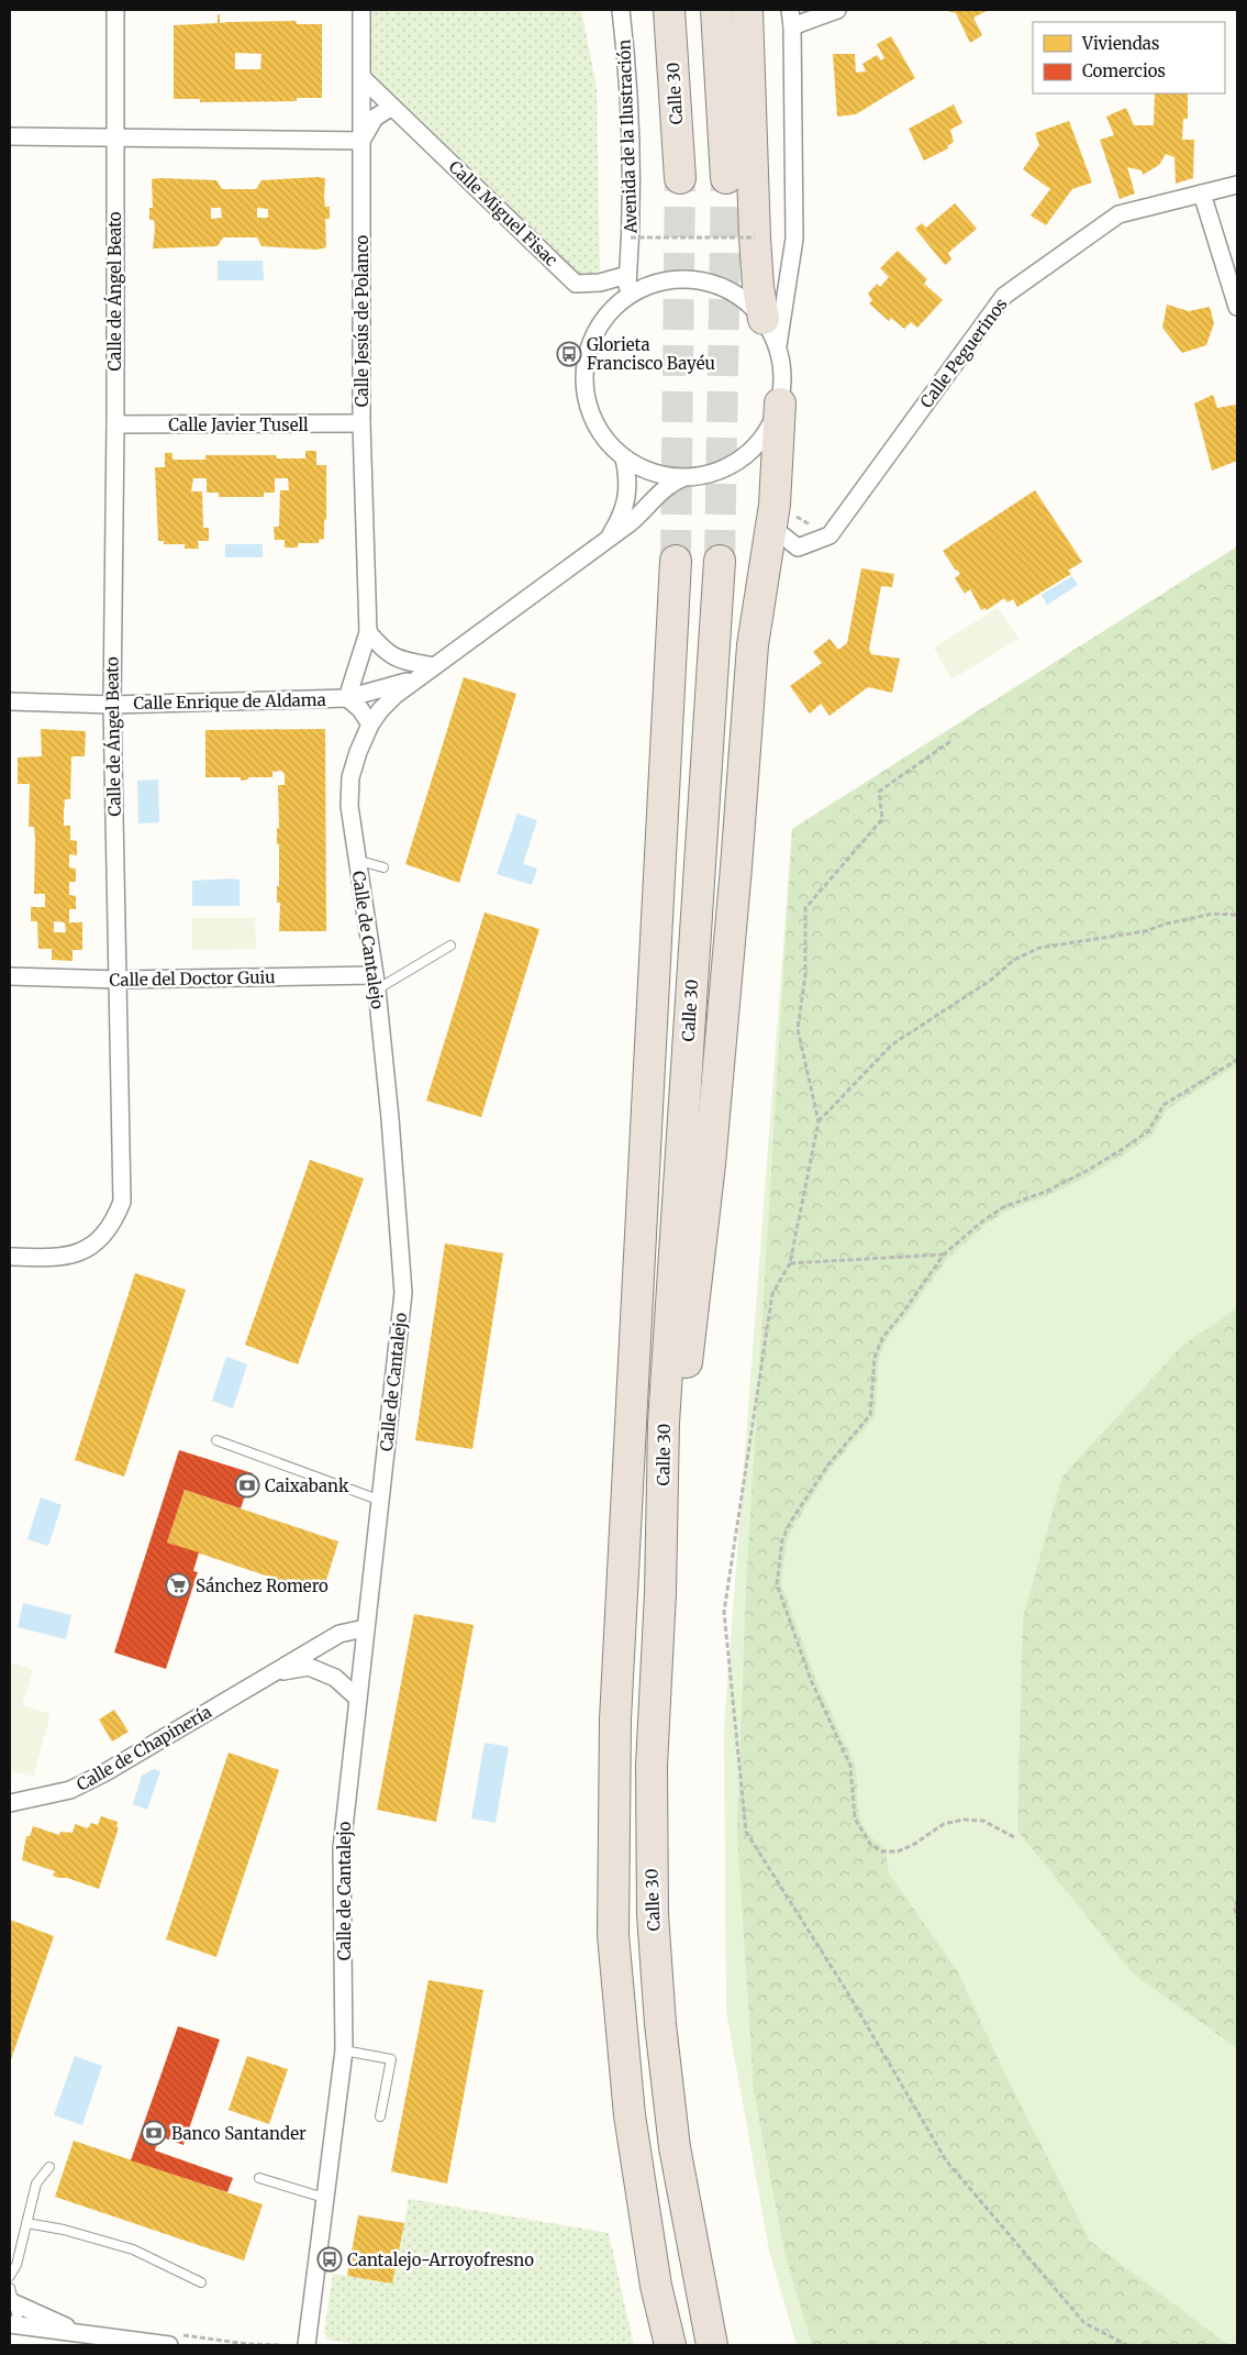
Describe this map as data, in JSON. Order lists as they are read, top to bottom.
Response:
{
  "streets": {
    "highway": ["Calle 30"],
    "street": [
      "Avenida de la Ilustración",
      "Calle Miguel Fisac",
      "Calle de Ángel Beato",
      "Calle Jesús de Polanco",
      "Calle Peguerinos",
      "Calle Javier Tusell",
      "Calle Enrique de Aldama",
      "Calle de Cantalejo",
      "Calle del Doctor Guiu",
      "Calle de Chapinería"
    ]
  },
  "crossings": [
    ["Avenida de la Ilustración", "Calle Miguel Fisac"],
    ["Calle Miguel Fisac", "Calle Jesús de Polanco"],
    ["Calle de Ángel Beato", "Calle Javier Tusell"],
    ["Calle de Ángel Beato", "Calle Enrique de Aldama"],
    ["Calle de Ángel Beato", "Calle del Doctor Guiu"],
    ["Calle Jesús de Polanco", "Calle Javier Tusell"],
    ["Calle Jesús de Polanco", "Calle Enrique de Aldama"],
    ["Calle Enrique de Aldama", "Calle de Cantalejo"],
    ["Calle de Cantalejo", "Calle del Doctor Guiu"],
    ["Calle de Cantalejo", "Calle de Chapinería"]
  ],
  "places": {
    "bus stop": ["Glorieta Francisco Bayéu", "Cantalejo-Arroyofresno"],
    "bank": ["Caixabank", "Banco Santander"],
    "supermarket": ["Sánchez Romero"]
  },
  "legend": ["Viviendas", "Comercios"]
}
